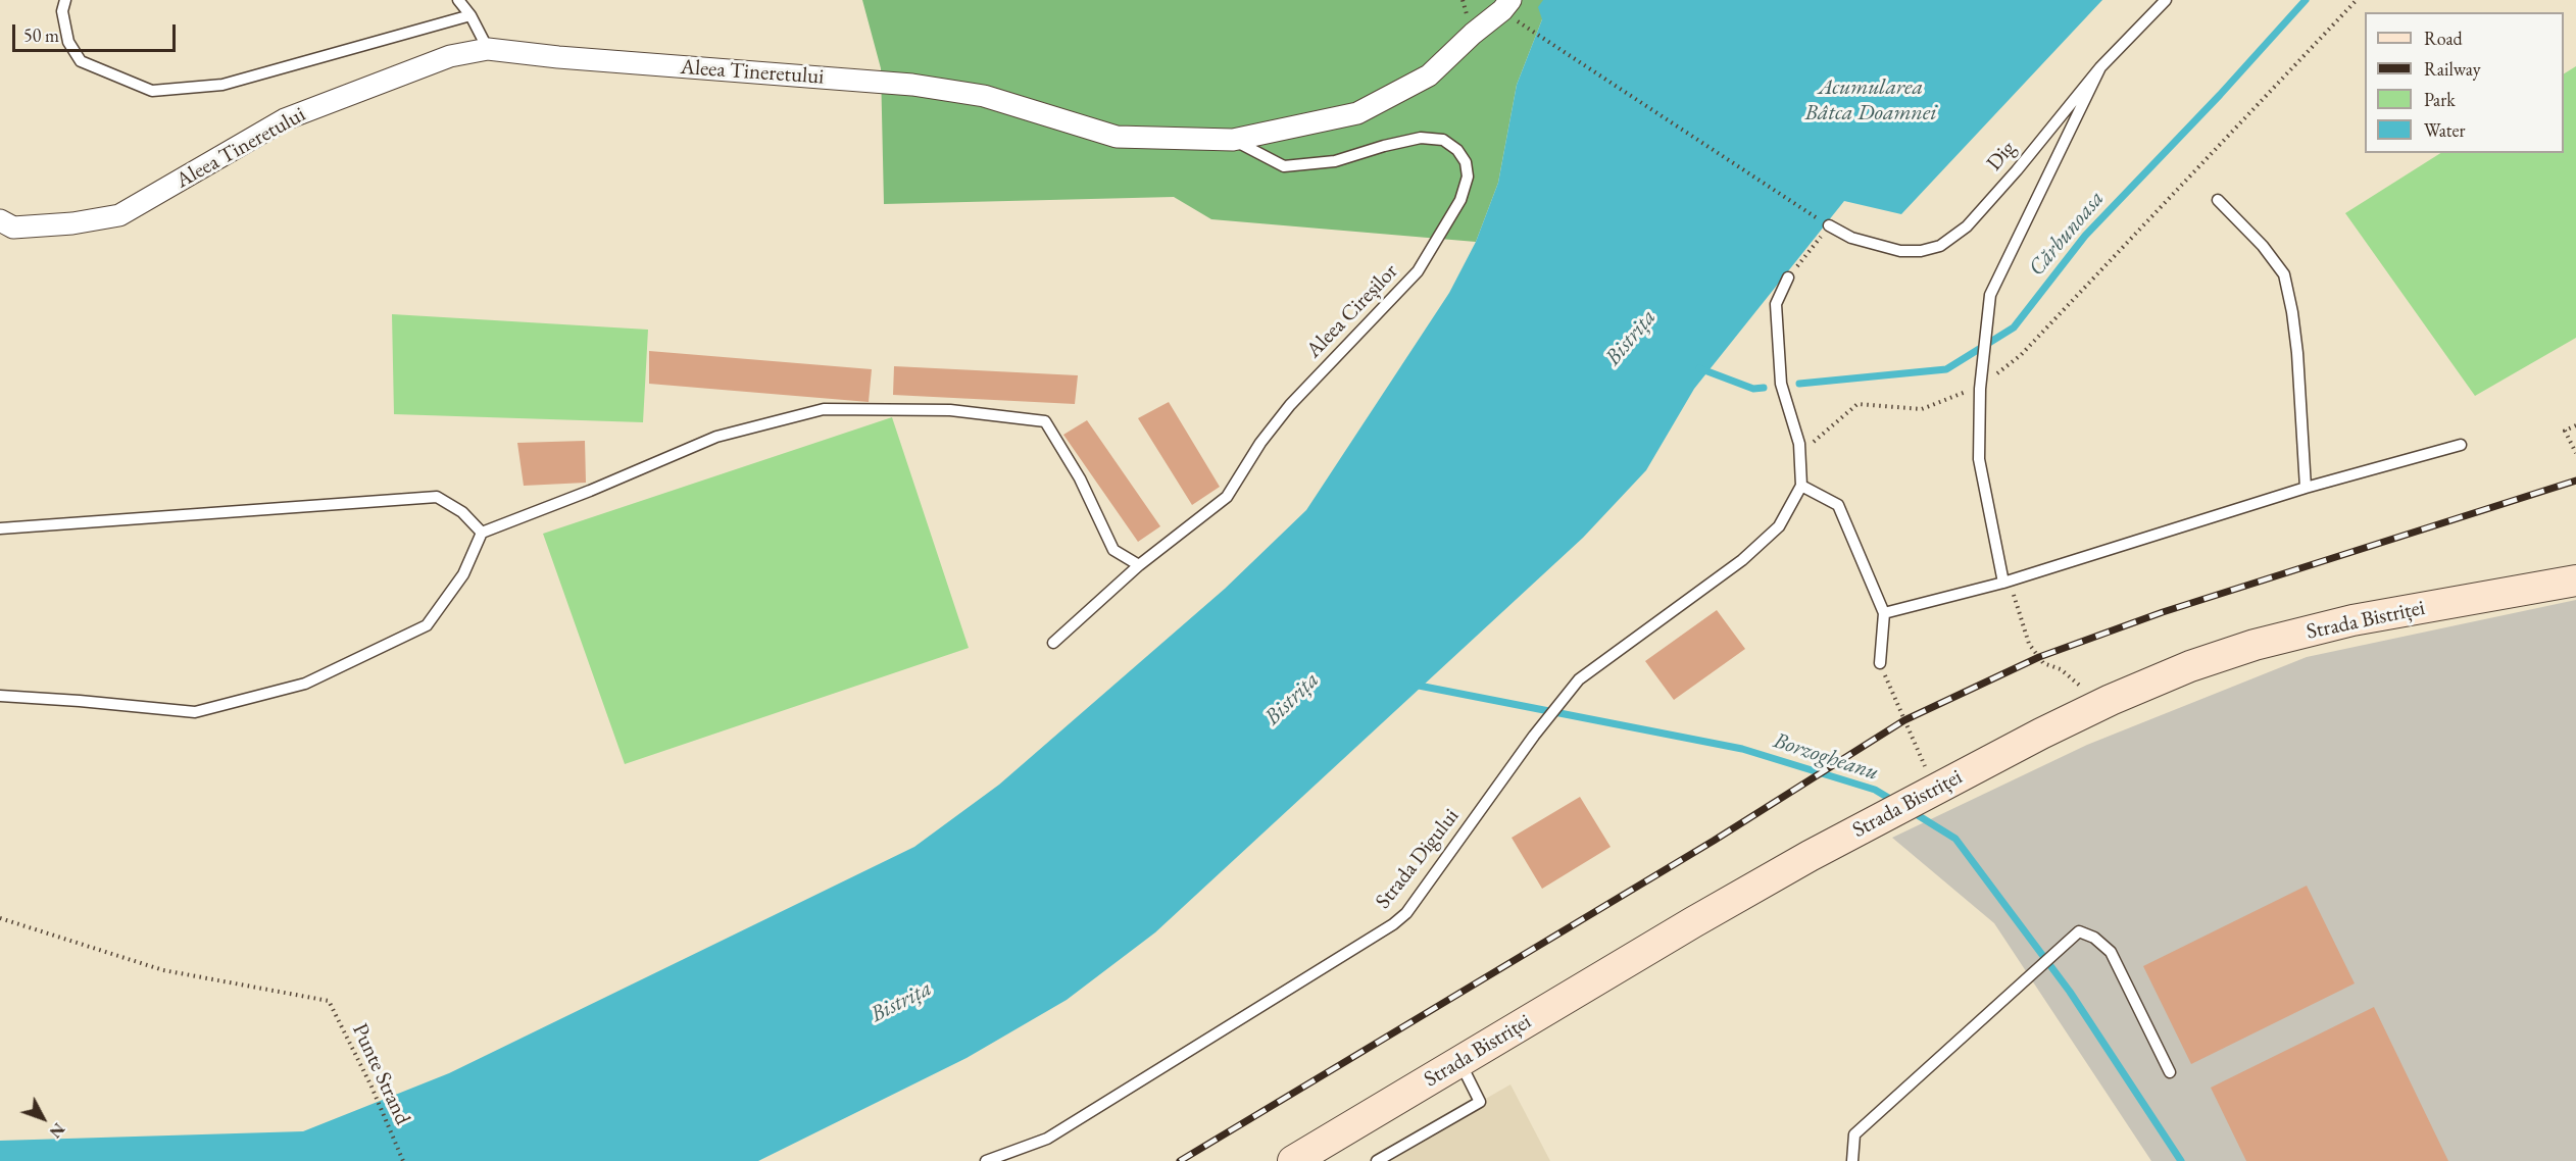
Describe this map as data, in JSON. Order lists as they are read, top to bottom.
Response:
{
  "streets": {
    "main road": ["Strada Bistriței"],
    "street": ["Aleea Tineretului"],
    "lane": ["Dig", "Aleea Cireșilor", "Strada Digului"],
    "path": ["Punte Strand"]
  },
  "crossings": [
    ["Aleea Tineretului", "Aleea Cireșilor"]
  ],
  "water": [
    "Acumularea Bâtca Doamnei",
    "Cărbunoasa",
    "Bistrița",
    "Borzogheanu"
  ],
  "legend": [
    "Road",
    "Railway",
    "Park",
    "Water"
  ],
  "scale_bar": "50 m",
  "north": "bottom right"
}
